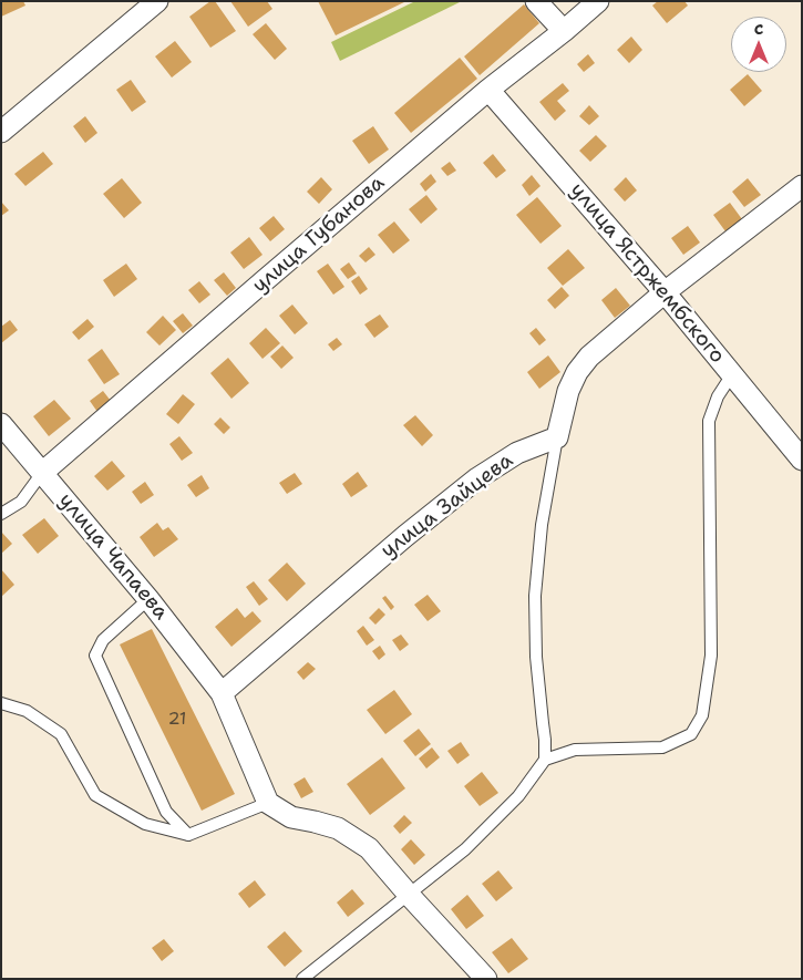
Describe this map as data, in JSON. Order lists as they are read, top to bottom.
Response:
{
  "streets": {
    "street": [
      "улица Губанова",
      "улица Ястржембского",
      "улица Зайцева",
      "улица Чапаева"
    ]
  },
  "crossings": [
    ["улица Губанова", "улица Ястржембского"],
    ["улица Губанова", "улица Чапаева"],
    ["улица Зайцева", "улица Чапаева"]
  ],
  "house_numbers": ["21"],
  "north": "top"
}
